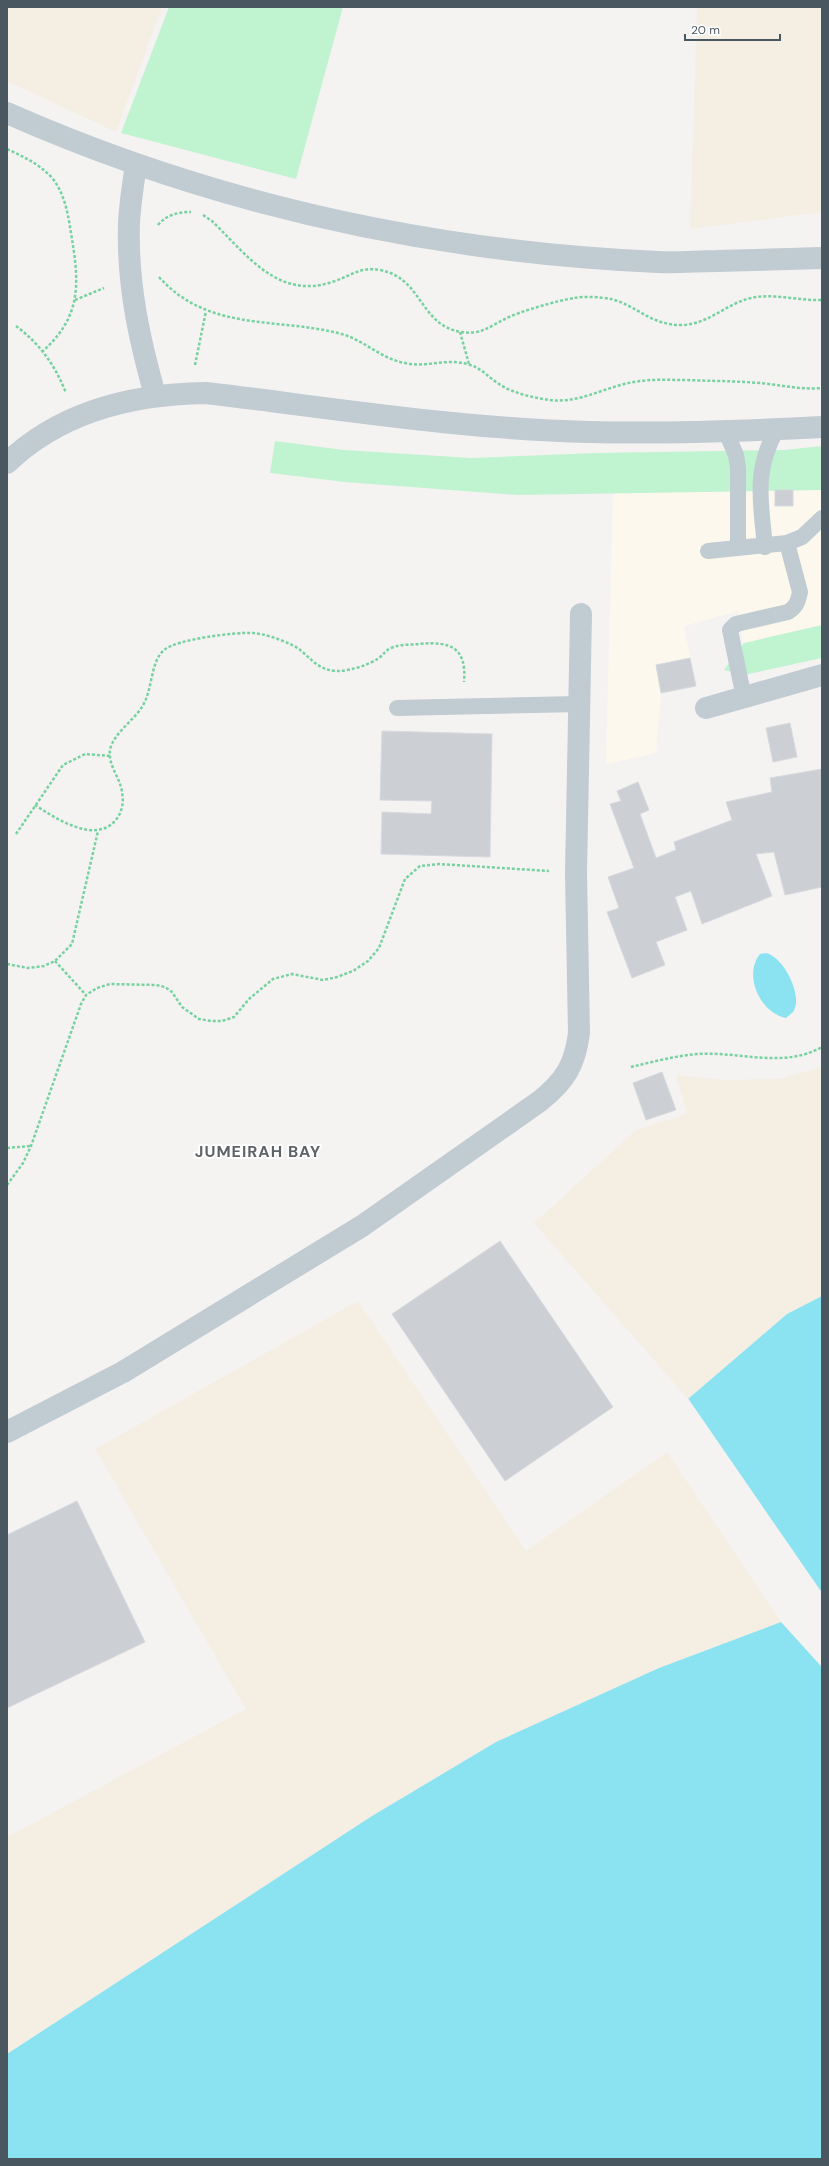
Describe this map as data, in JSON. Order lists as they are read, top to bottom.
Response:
{
  "districts": ["JUMEIRAH BAY"],
  "scale_bar": "20 m"
}
